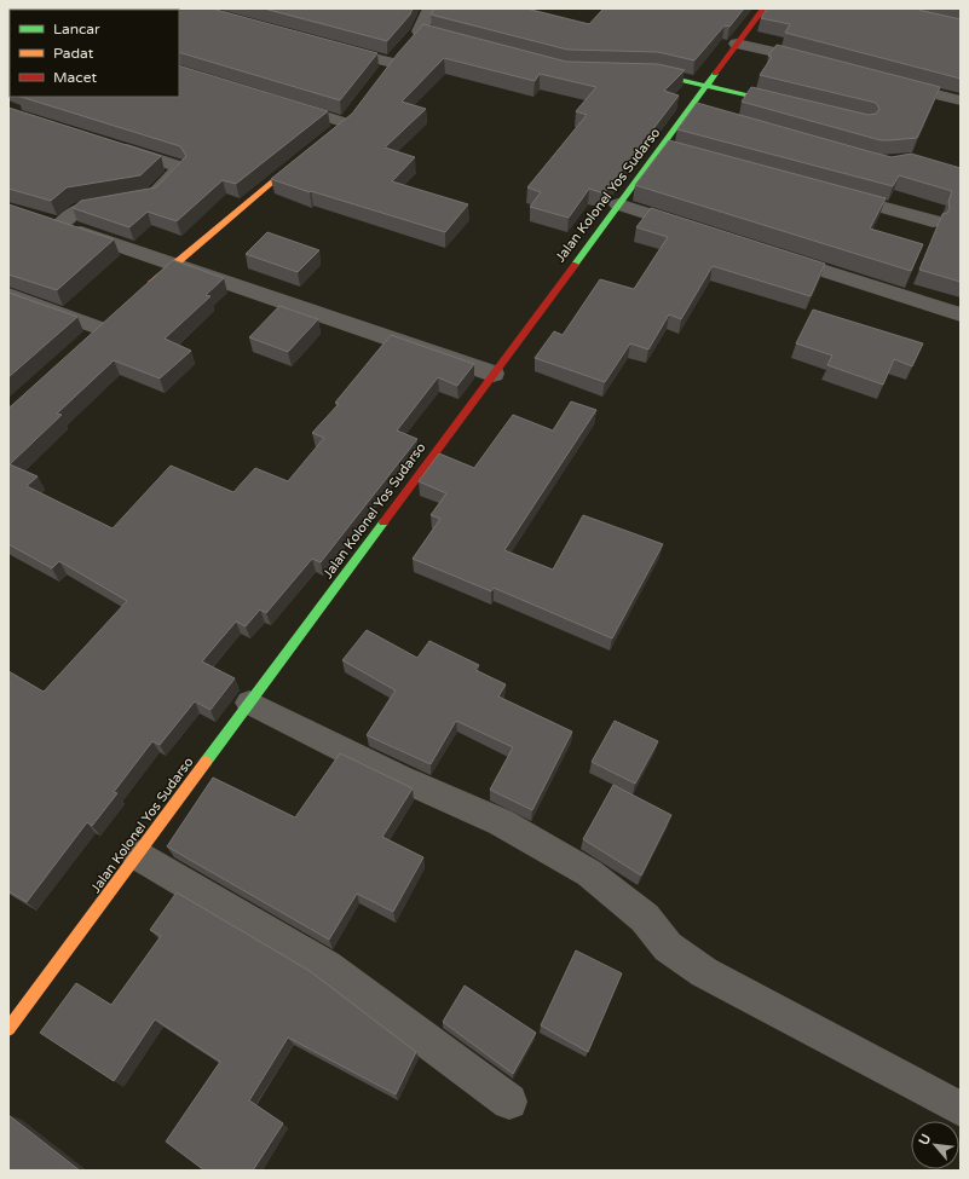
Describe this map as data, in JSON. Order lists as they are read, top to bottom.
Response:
{
  "streets": {
    "street": ["Jalan Kolonel Yos Sudarso"]
  },
  "legend": ["Lancar", "Padat", "Macet"],
  "north": "top left"
}
